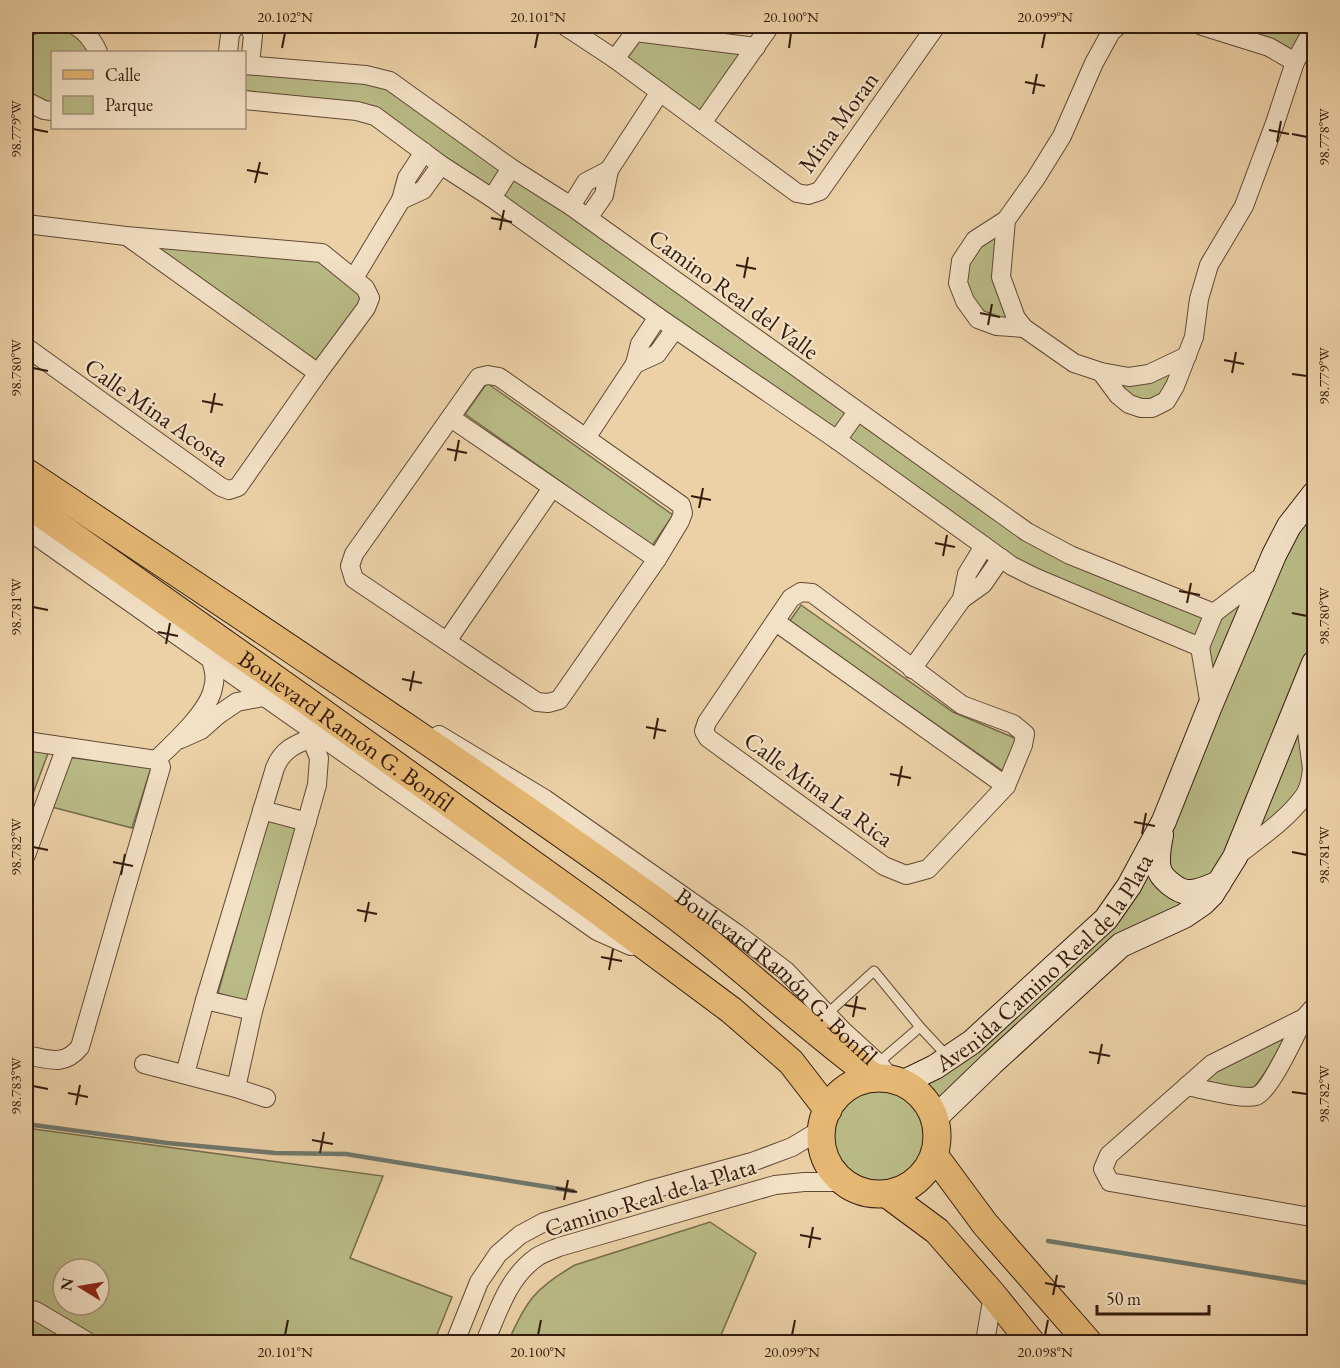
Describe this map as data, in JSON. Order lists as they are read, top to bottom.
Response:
{
  "streets": {
    "main road": ["Boulevard Ramón G. Bonfil", "Avenida Camino Real de la Plata"],
    "street": [
      "Mina Moran",
      "Camino Real del Valle",
      "Calle Mina Acosta",
      "Calle Mina La Rica",
      "Camino Real de la Plata"
    ]
  },
  "crossings": [
    ["Boulevard Ramón G. Bonfil", "Avenida Camino Real de la Plata"],
    ["Boulevard Ramón G. Bonfil", "Camino Real de la Plata"],
    ["Avenida Camino Real de la Plata", "Camino Real de la Plata"]
  ],
  "legend": ["Calle", "Parque"],
  "scale_bar": "50 m",
  "north": "left",
  "coordinates": [
    "20.102°N",
    "20.101°N",
    "20.100°N",
    "20.099°N",
    "98.779°W",
    "98.778°W",
    "98.780°W",
    "98.781°W",
    "98.782°W",
    "98.783°W",
    "20.098°N"
  ]
}
